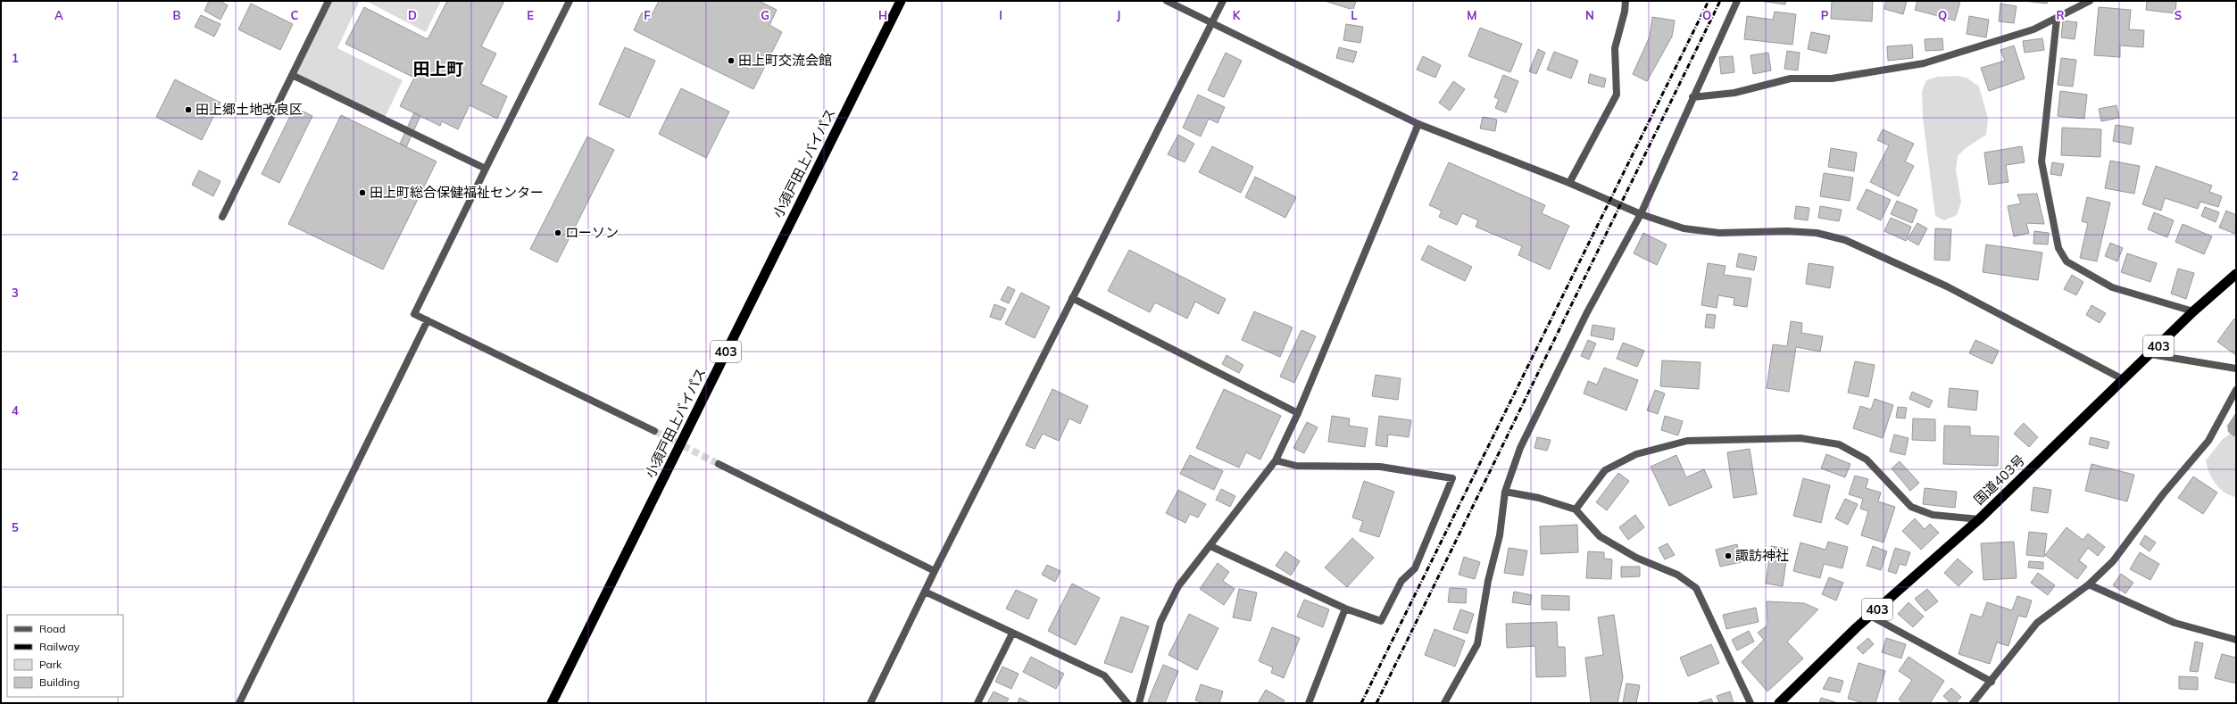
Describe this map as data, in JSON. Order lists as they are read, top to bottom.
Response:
{
  "streets": {
    "highway": ["小須戸田上バイパス", "403", "国道403号"]
  },
  "districts": ["田上町"],
  "places": [
    "田上町交流会館",
    "田上郷土地改良区",
    "田上町総合保健福祉センター",
    "ローソン",
    "諏訪神社"
  ],
  "legend": [
    "Road",
    "Railway",
    "Park",
    "Building"
  ],
  "grid": {
    "columns": [
      "A",
      "B",
      "C",
      "D",
      "E",
      "F",
      "G",
      "H",
      "I",
      "J",
      "K",
      "L",
      "M",
      "N",
      "O",
      "P",
      "Q",
      "R",
      "S"
    ],
    "rows": [
      "1",
      "2",
      "3",
      "4",
      "5"
    ]
  }
}
